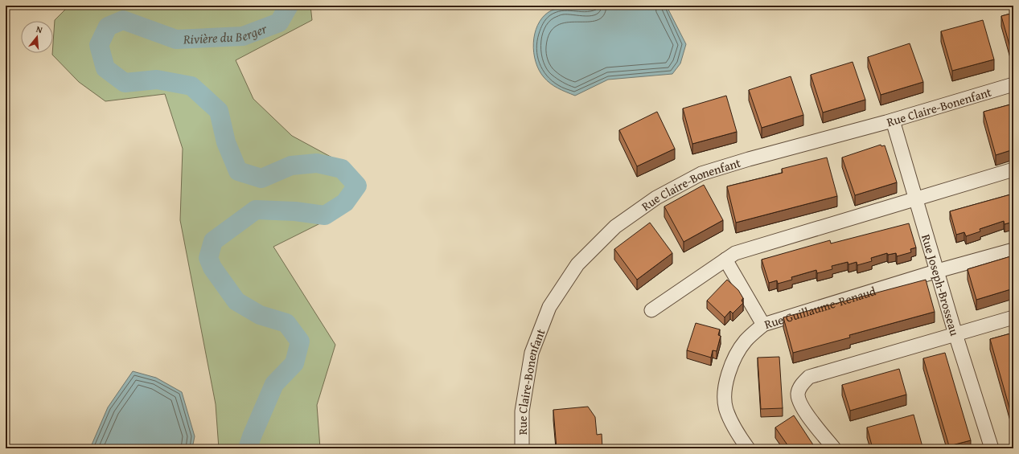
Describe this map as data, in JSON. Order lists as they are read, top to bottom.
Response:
{
  "streets": {
    "street": ["Rue Claire-Bonenfant", "Rue Joseph-Brosseau", "Rue Guillaume-Renaud"]
  },
  "crossings": [
    ["Rue Claire-Bonenfant", "Rue Joseph-Brosseau"],
    ["Rue Joseph-Brosseau", "Rue Guillaume-Renaud"]
  ],
  "water": ["Rivière du Berger"],
  "north": "top"
}
